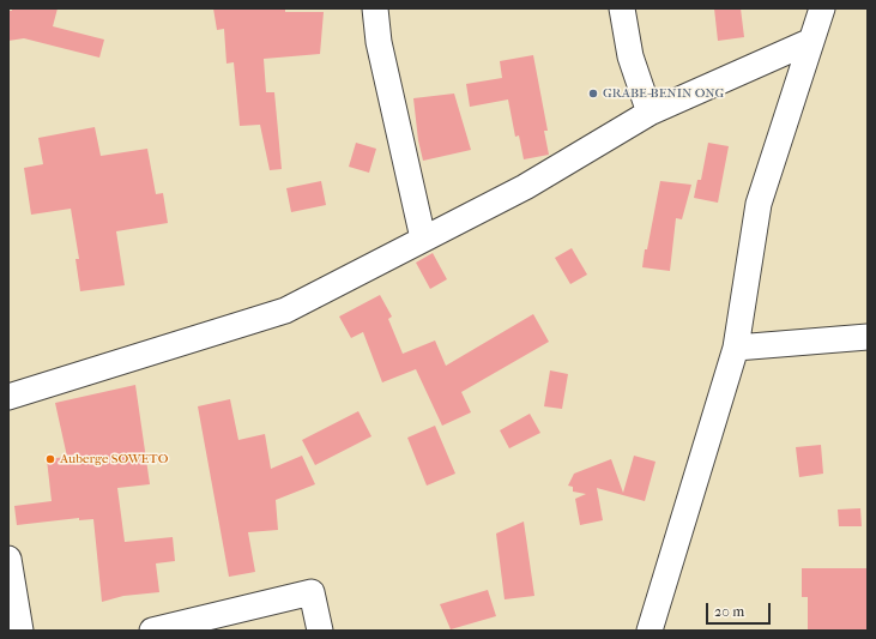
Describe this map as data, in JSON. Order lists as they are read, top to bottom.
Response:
{
  "places": ["GRABE-BENIN ONG", "Auberge SOWETO"],
  "scale_bar": "20 m"
}
